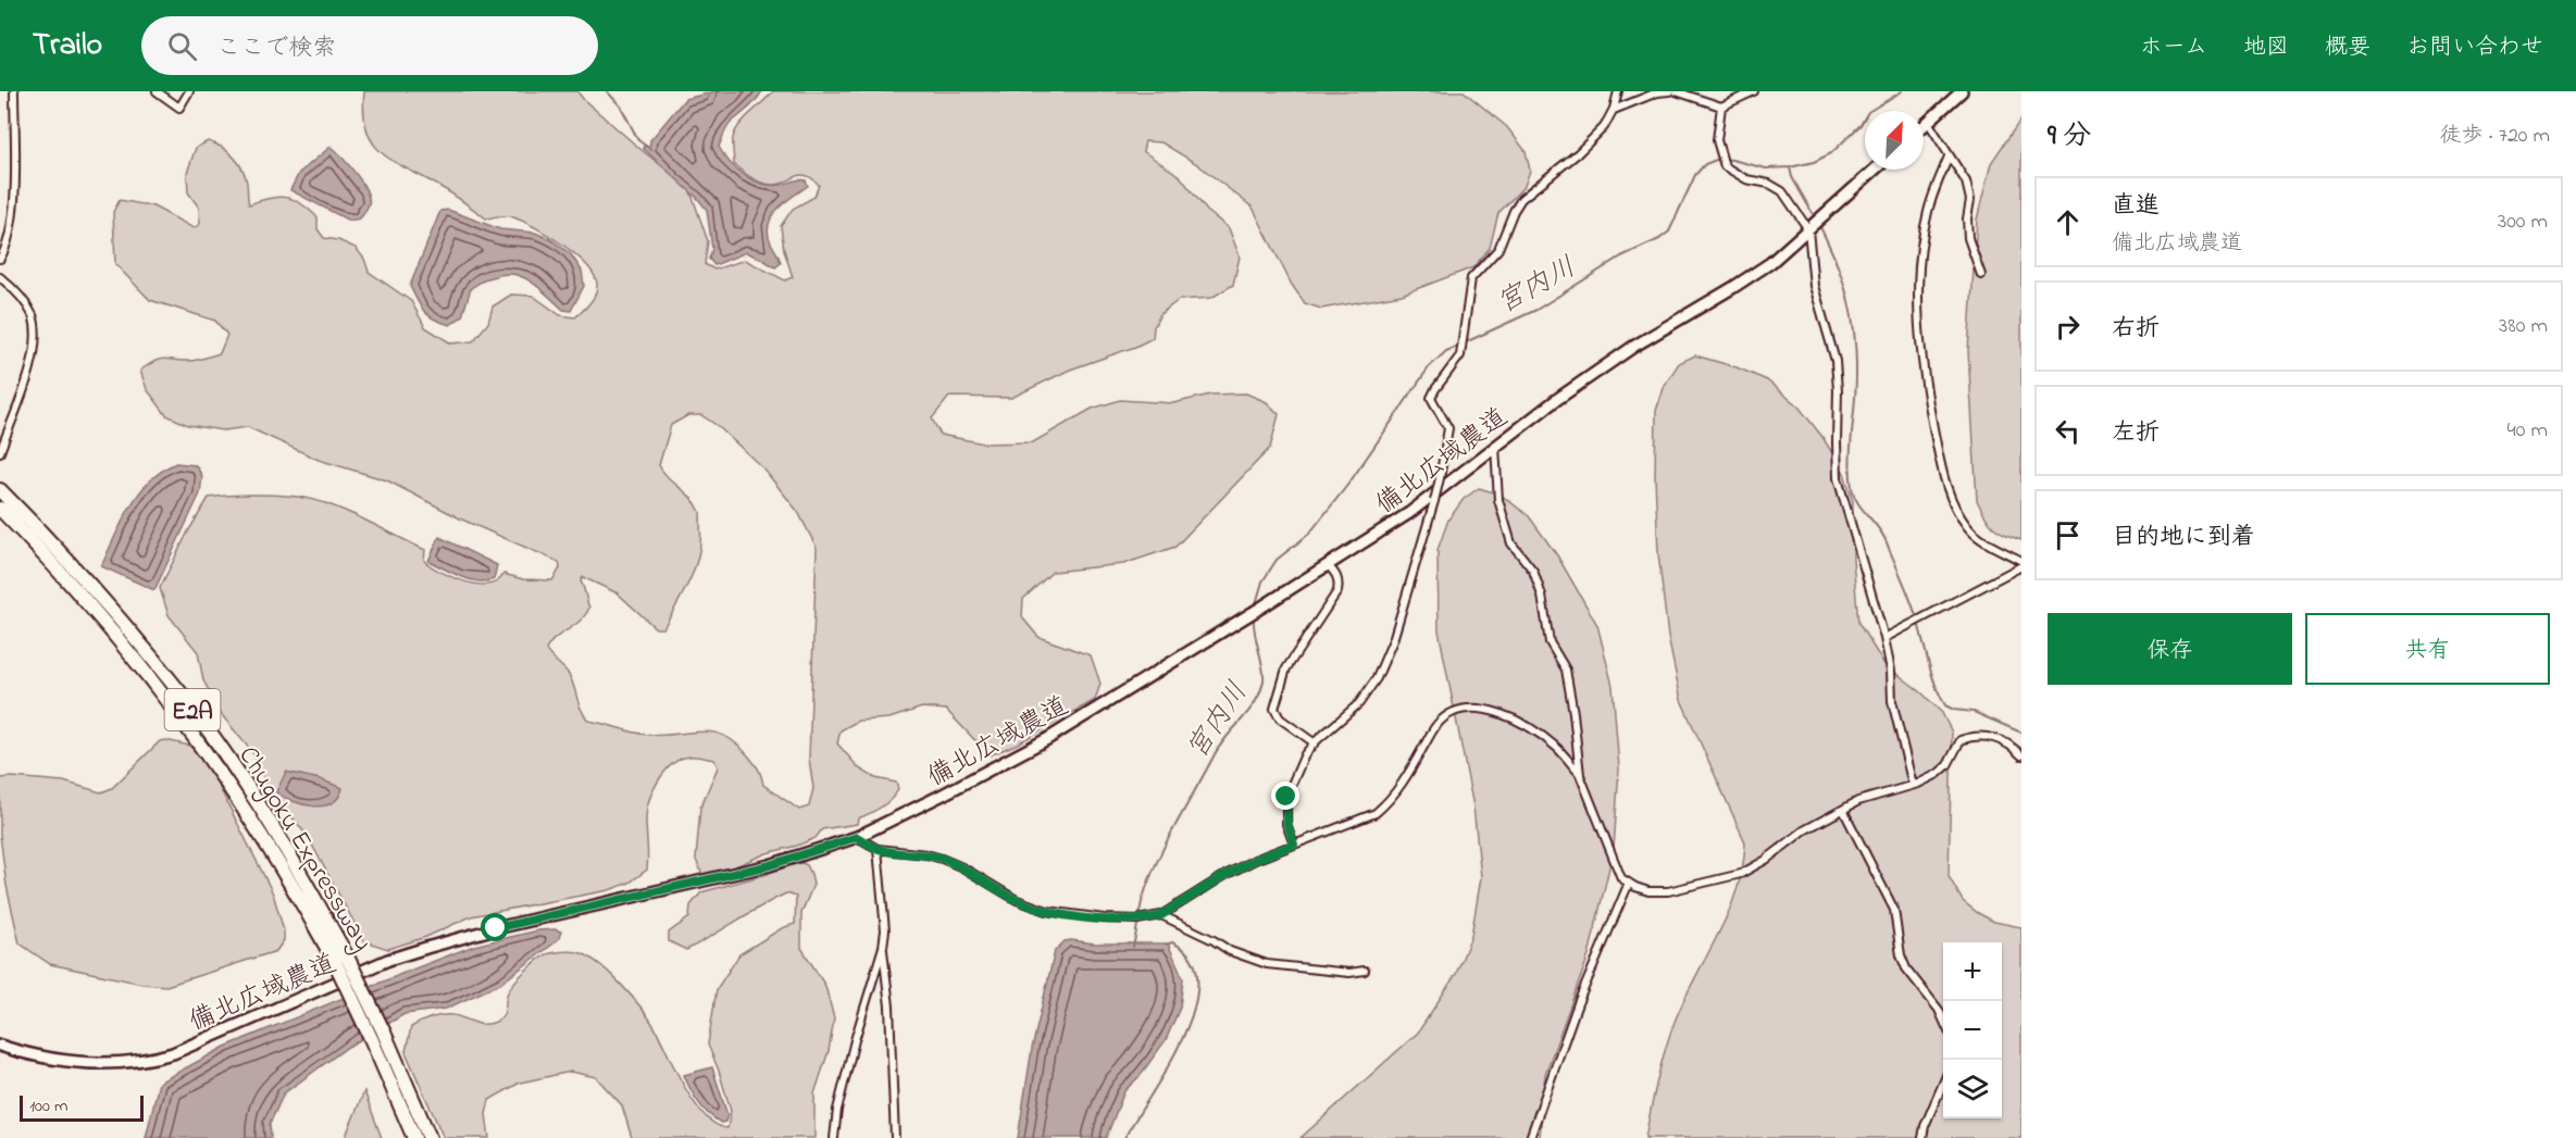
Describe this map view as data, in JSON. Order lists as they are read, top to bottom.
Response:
{
  "streets": {
    "highway": ["E2A", "Chugoku Expressway"],
    "street": ["備北広域農道"]
  },
  "water": ["宮内川"],
  "scale_bar": "100 m",
  "north": "top right",
  "page": {
    "header": "Trailo",
    "search": "ここで検索",
    "nav": [
      "ホーム",
      "地図",
      "概要",
      "お問い合わせ"
    ],
    "heading": ["9 分", "徒歩 · 720 m"],
    "list": [
      ["直進", "備北広域農道", "300 m"],
      ["右折", "380 m"],
      ["左折", "40 m"],
      "目的地に到着"
    ],
    "buttons": ["保存", "共有"],
    "map_buttons": ["+", "−"],
    "scale": "100 m"
  }
}
